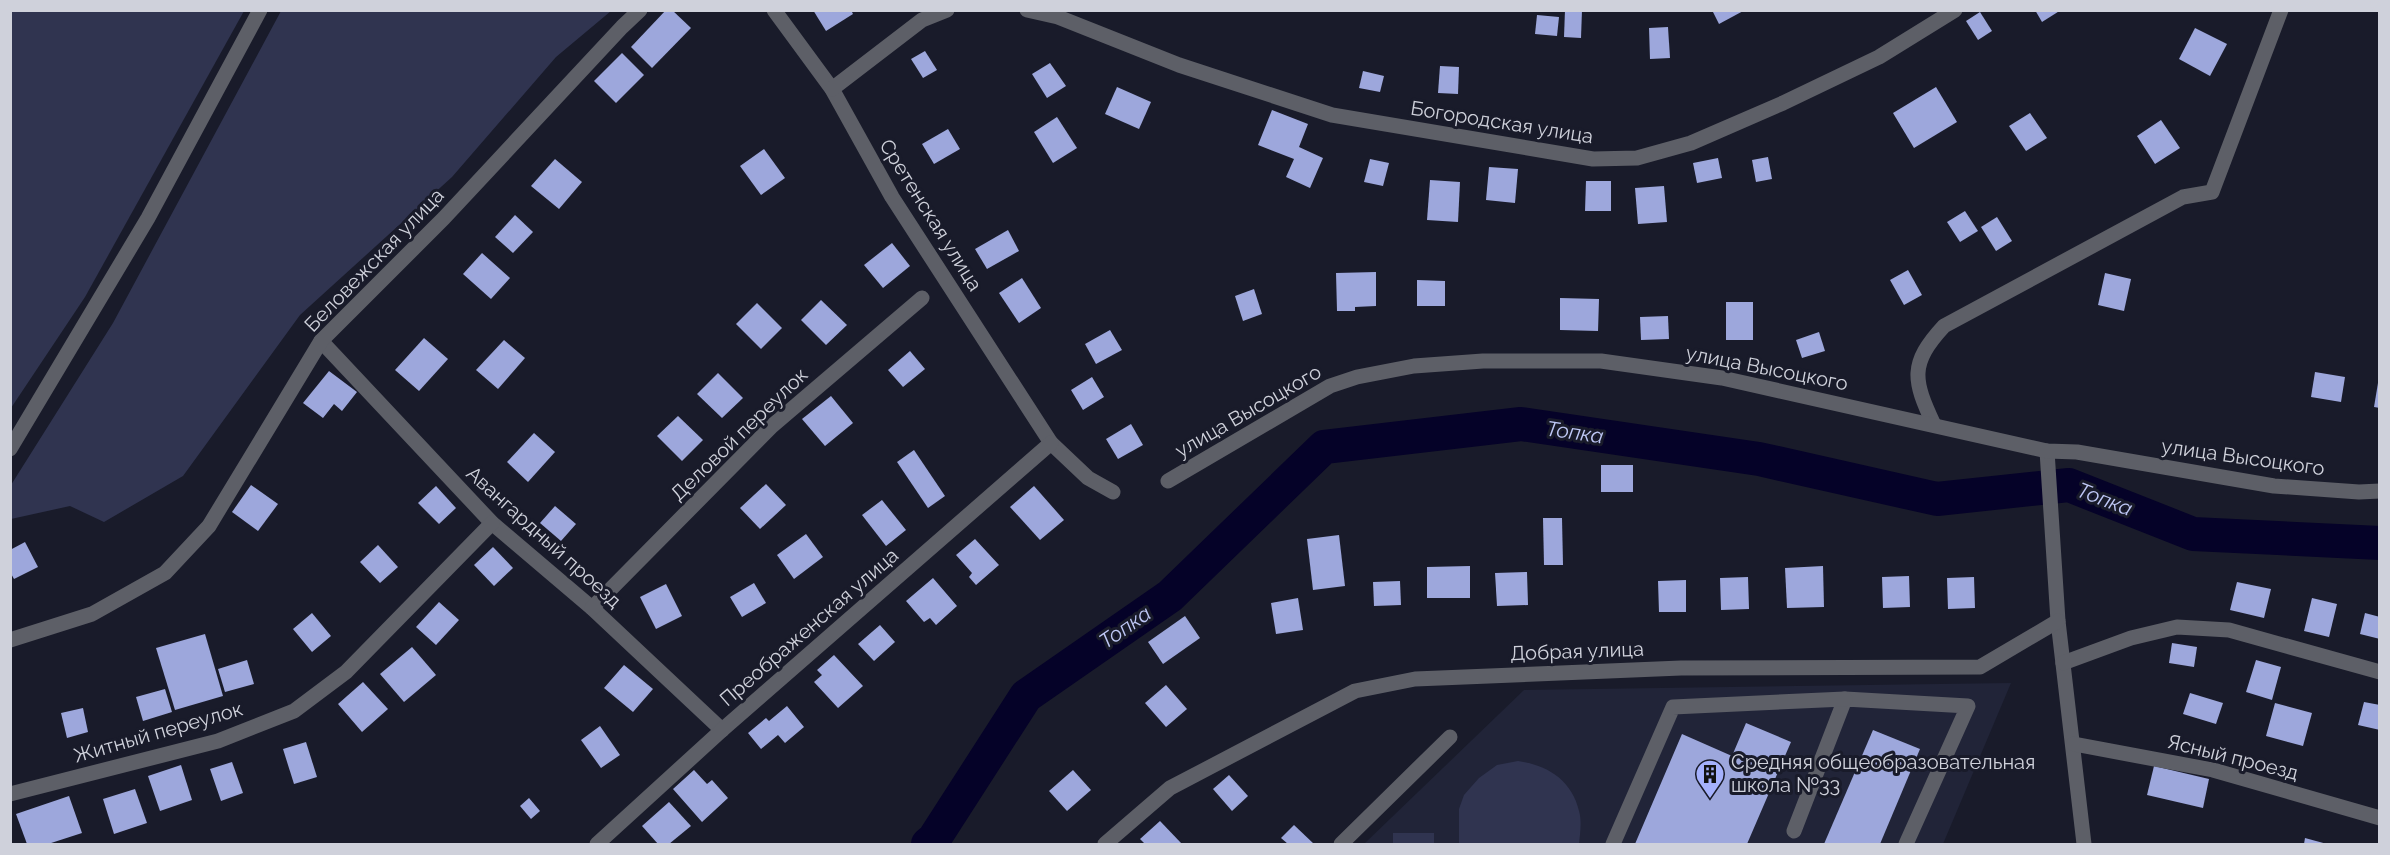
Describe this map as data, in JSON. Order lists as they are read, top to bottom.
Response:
{
  "streets": {
    "street": [
      "Богородская улица",
      "Сретенская улица",
      "Беловежская улица",
      "улица Высоцкого",
      "Деловой переулок",
      "Авангардный проезд",
      "Преображенская улица",
      "Добрая улица",
      "Житный переулок",
      "Ясный проезд"
    ]
  },
  "crossings": [
    ["Сретенская улица", "Преображенская улица"],
    ["Беловежская улица", "Авангардный проезд"],
    ["Деловой переулок", "Авангардный проезд"],
    ["Авангардный проезд", "Преображенская улица"],
    ["Авангардный проезд", "Житный переулок"]
  ],
  "water": ["Топка"],
  "places": {
    "building": ["Средняя общеобразовательная школа №33"]
  }
}
